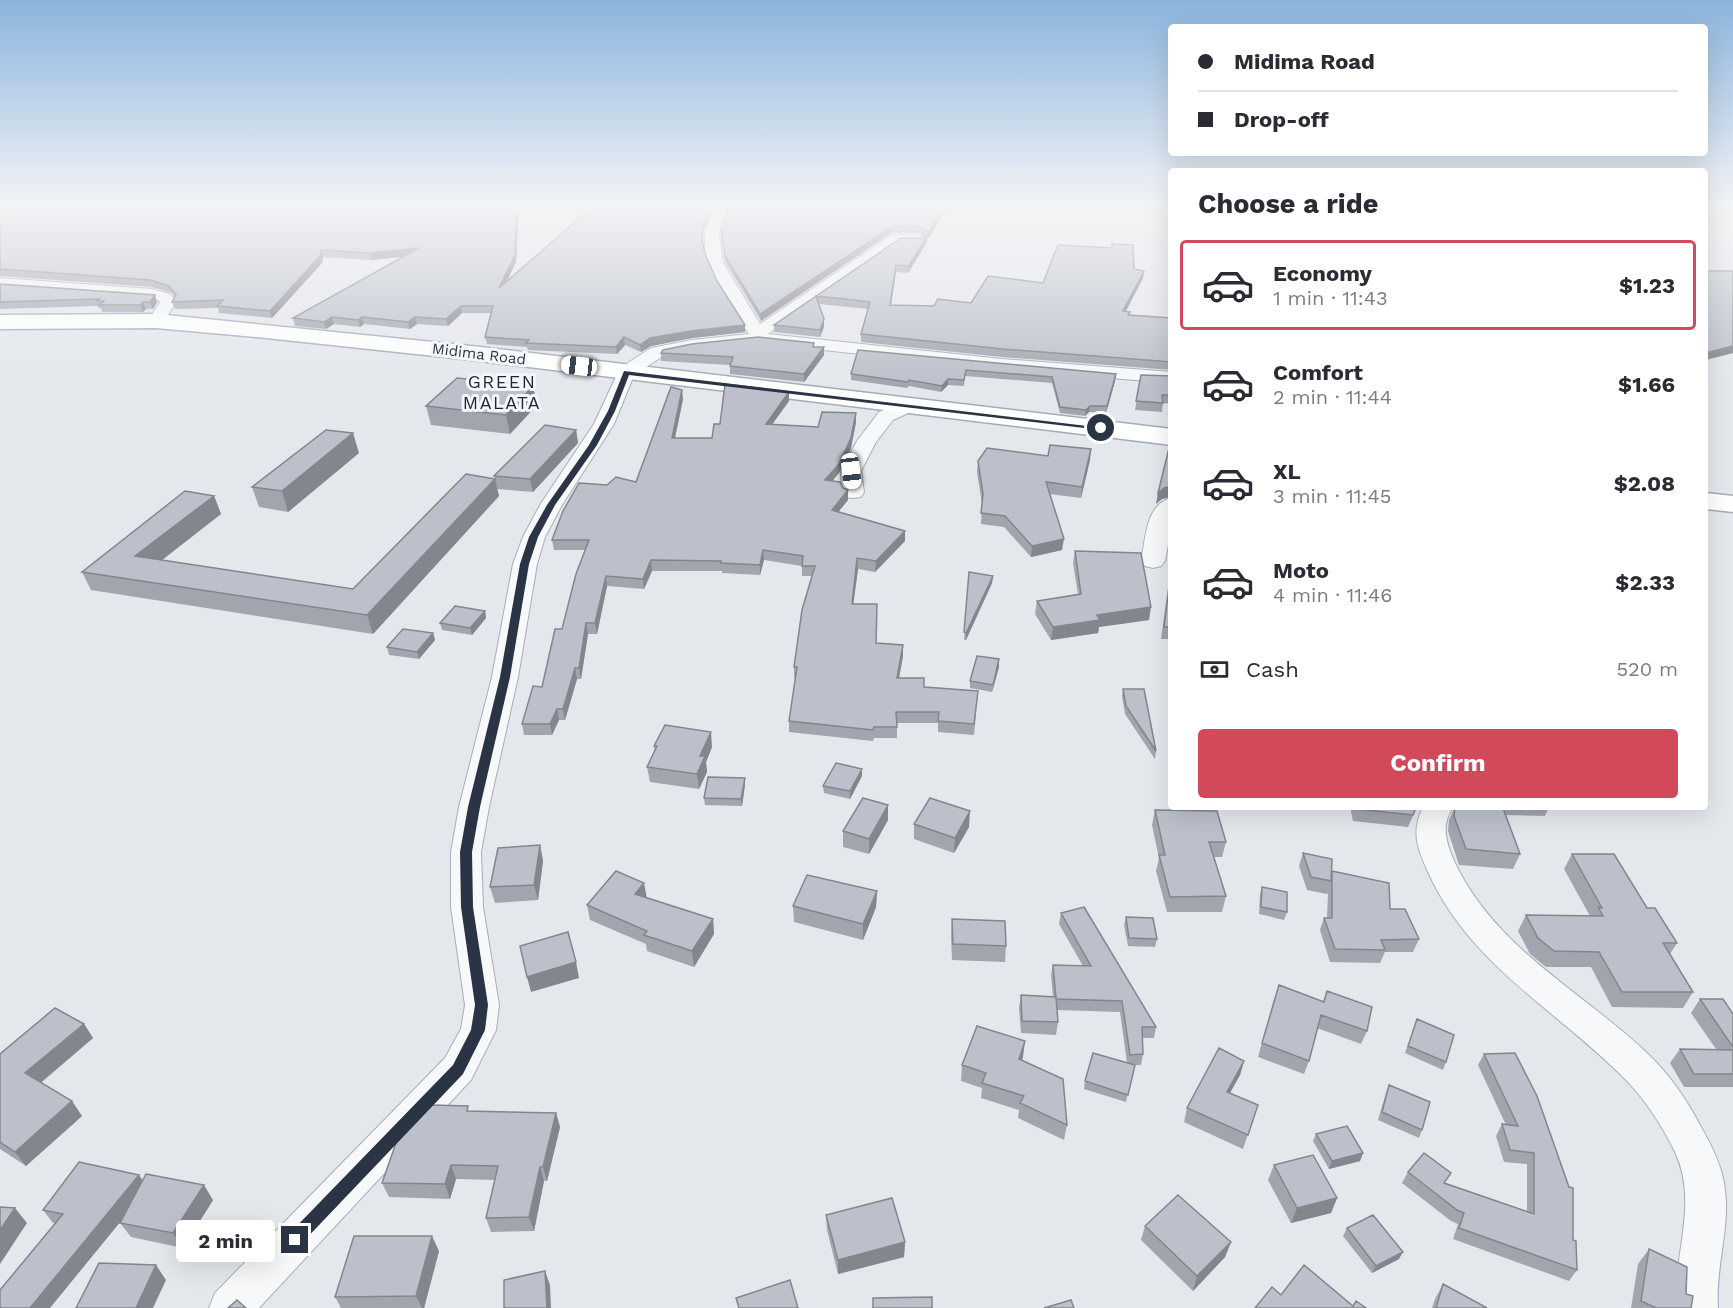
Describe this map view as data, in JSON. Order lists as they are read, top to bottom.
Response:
{
  "streets": {
    "main road": ["Midima Road"]
  },
  "districts": ["GREEN MALATA"],
  "page": {
    "banner": ["Midima Road", "Drop-off"],
    "heading": "Choose a ride",
    "list": [
      {
        "name": "Economy",
        "note": "1 min · 11:43",
        "value": "$1.23"
      },
      {
        "name": "Comfort",
        "note": "2 min · 11:44",
        "value": "$1.66"
      },
      {
        "name": "XL",
        "note": "3 min · 11:45",
        "value": "$2.08"
      },
      {
        "name": "Moto",
        "note": "4 min · 11:46",
        "value": "$2.33"
      }
    ],
    "pay": ["Cash", "520 m"],
    "buttons": "Confirm",
    "bubble": "2 min"
  }
}
